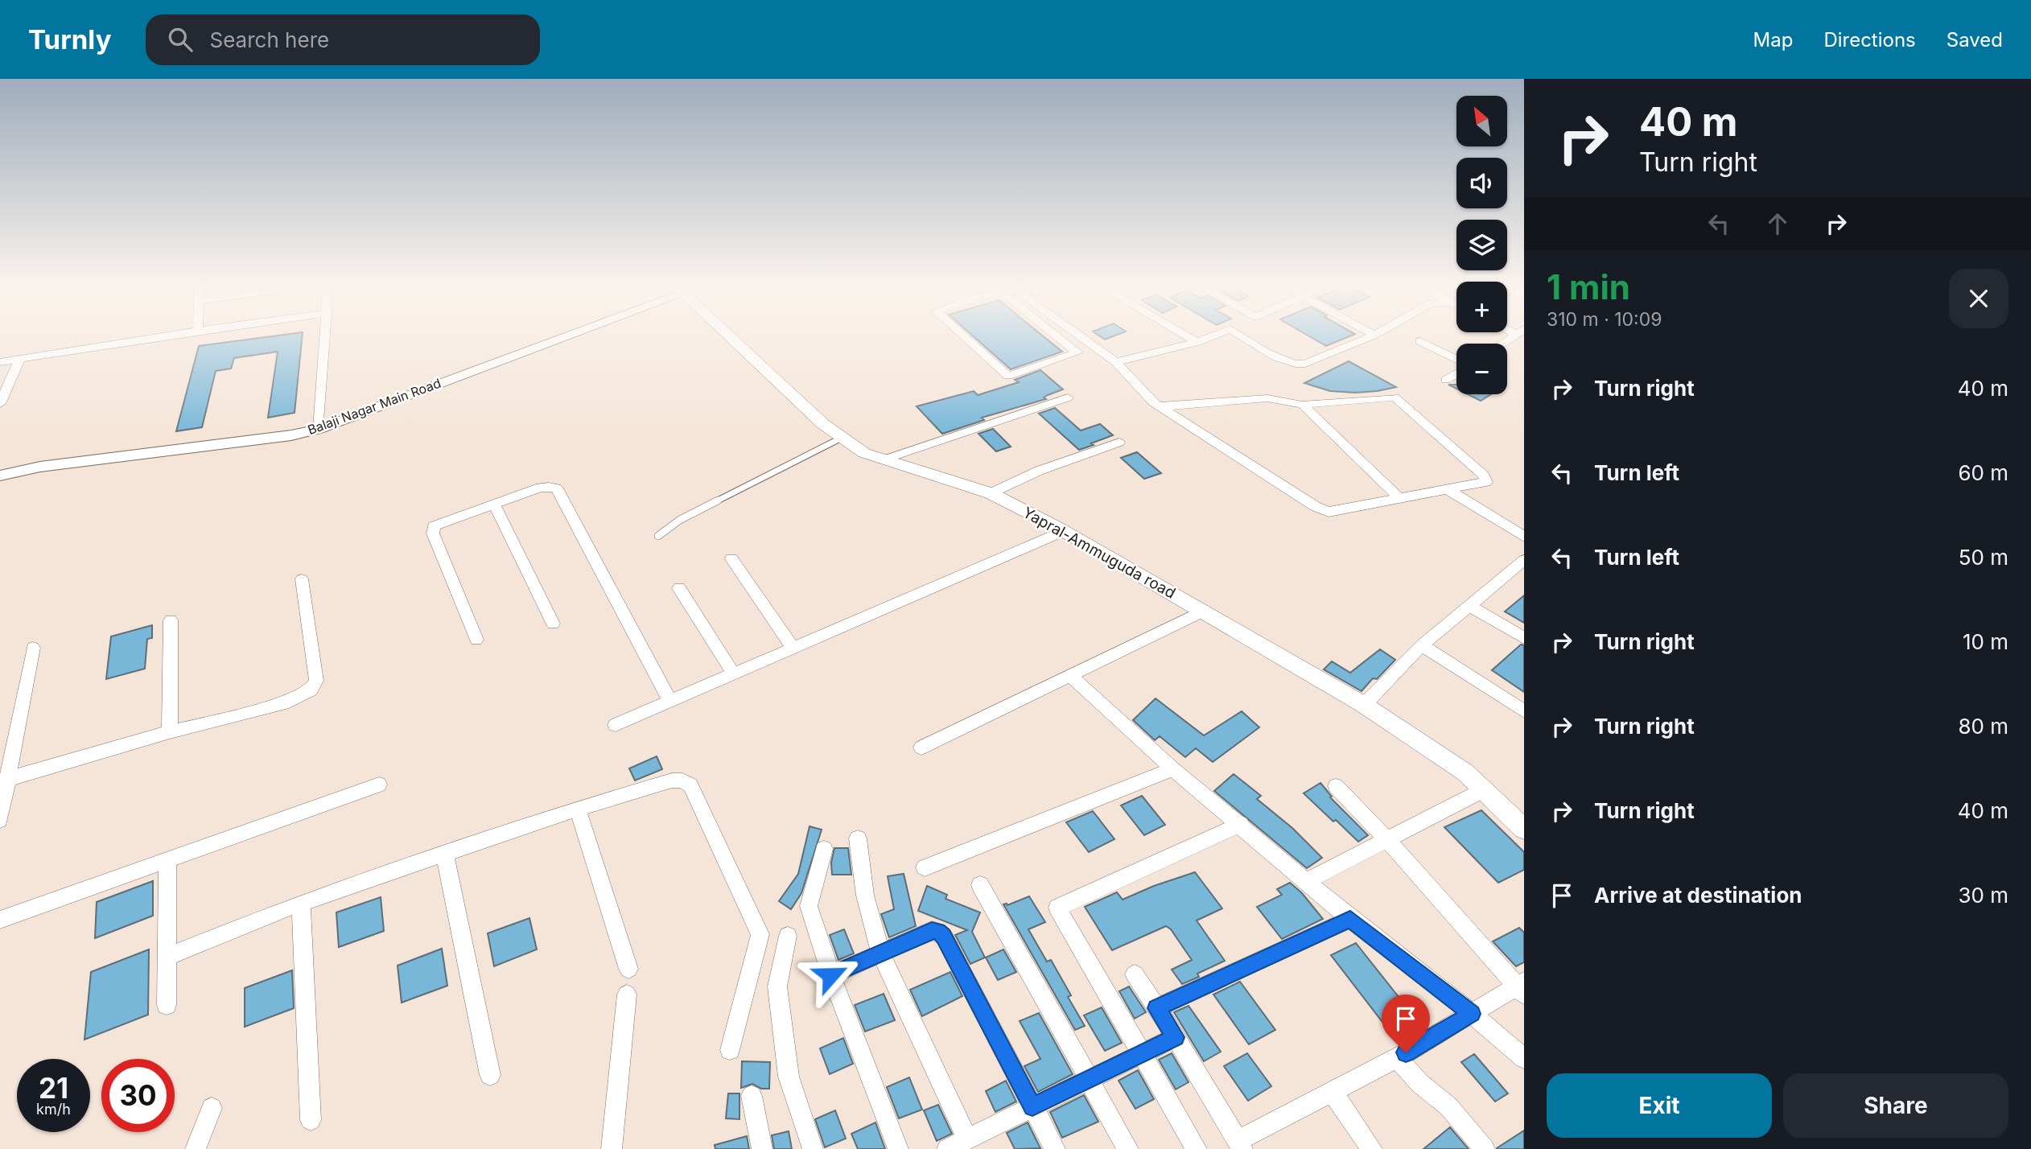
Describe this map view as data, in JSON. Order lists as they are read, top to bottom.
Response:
{
  "streets": {
    "main road": ["Yapral-Ammuguda road"],
    "street": ["Balaji Nagar Main Road"]
  },
  "north": "top left",
  "page": {
    "header": "Turnly",
    "search": "Search here",
    "nav": ["Map", "Directions", "Saved"],
    "turn": ["40 m", "Turn right"],
    "map_buttons": ["+", "−"],
    "heading": ["1 min", "310 m · 10:09"],
    "list": [
      {
        "name": "Turn right",
        "value": "40 m"
      },
      {
        "name": "Turn left",
        "value": "60 m"
      },
      {
        "name": "Turn left",
        "value": "50 m"
      },
      {
        "name": "Turn right",
        "value": "10 m"
      },
      {
        "name": "Turn right",
        "value": "80 m"
      },
      {
        "name": "Turn right",
        "value": "40 m"
      },
      {
        "name": "Arrive at destination",
        "value": "30 m"
      }
    ],
    "speed": "21 km/h",
    "limit": "30",
    "buttons": ["Exit", "Share"]
  }
}
